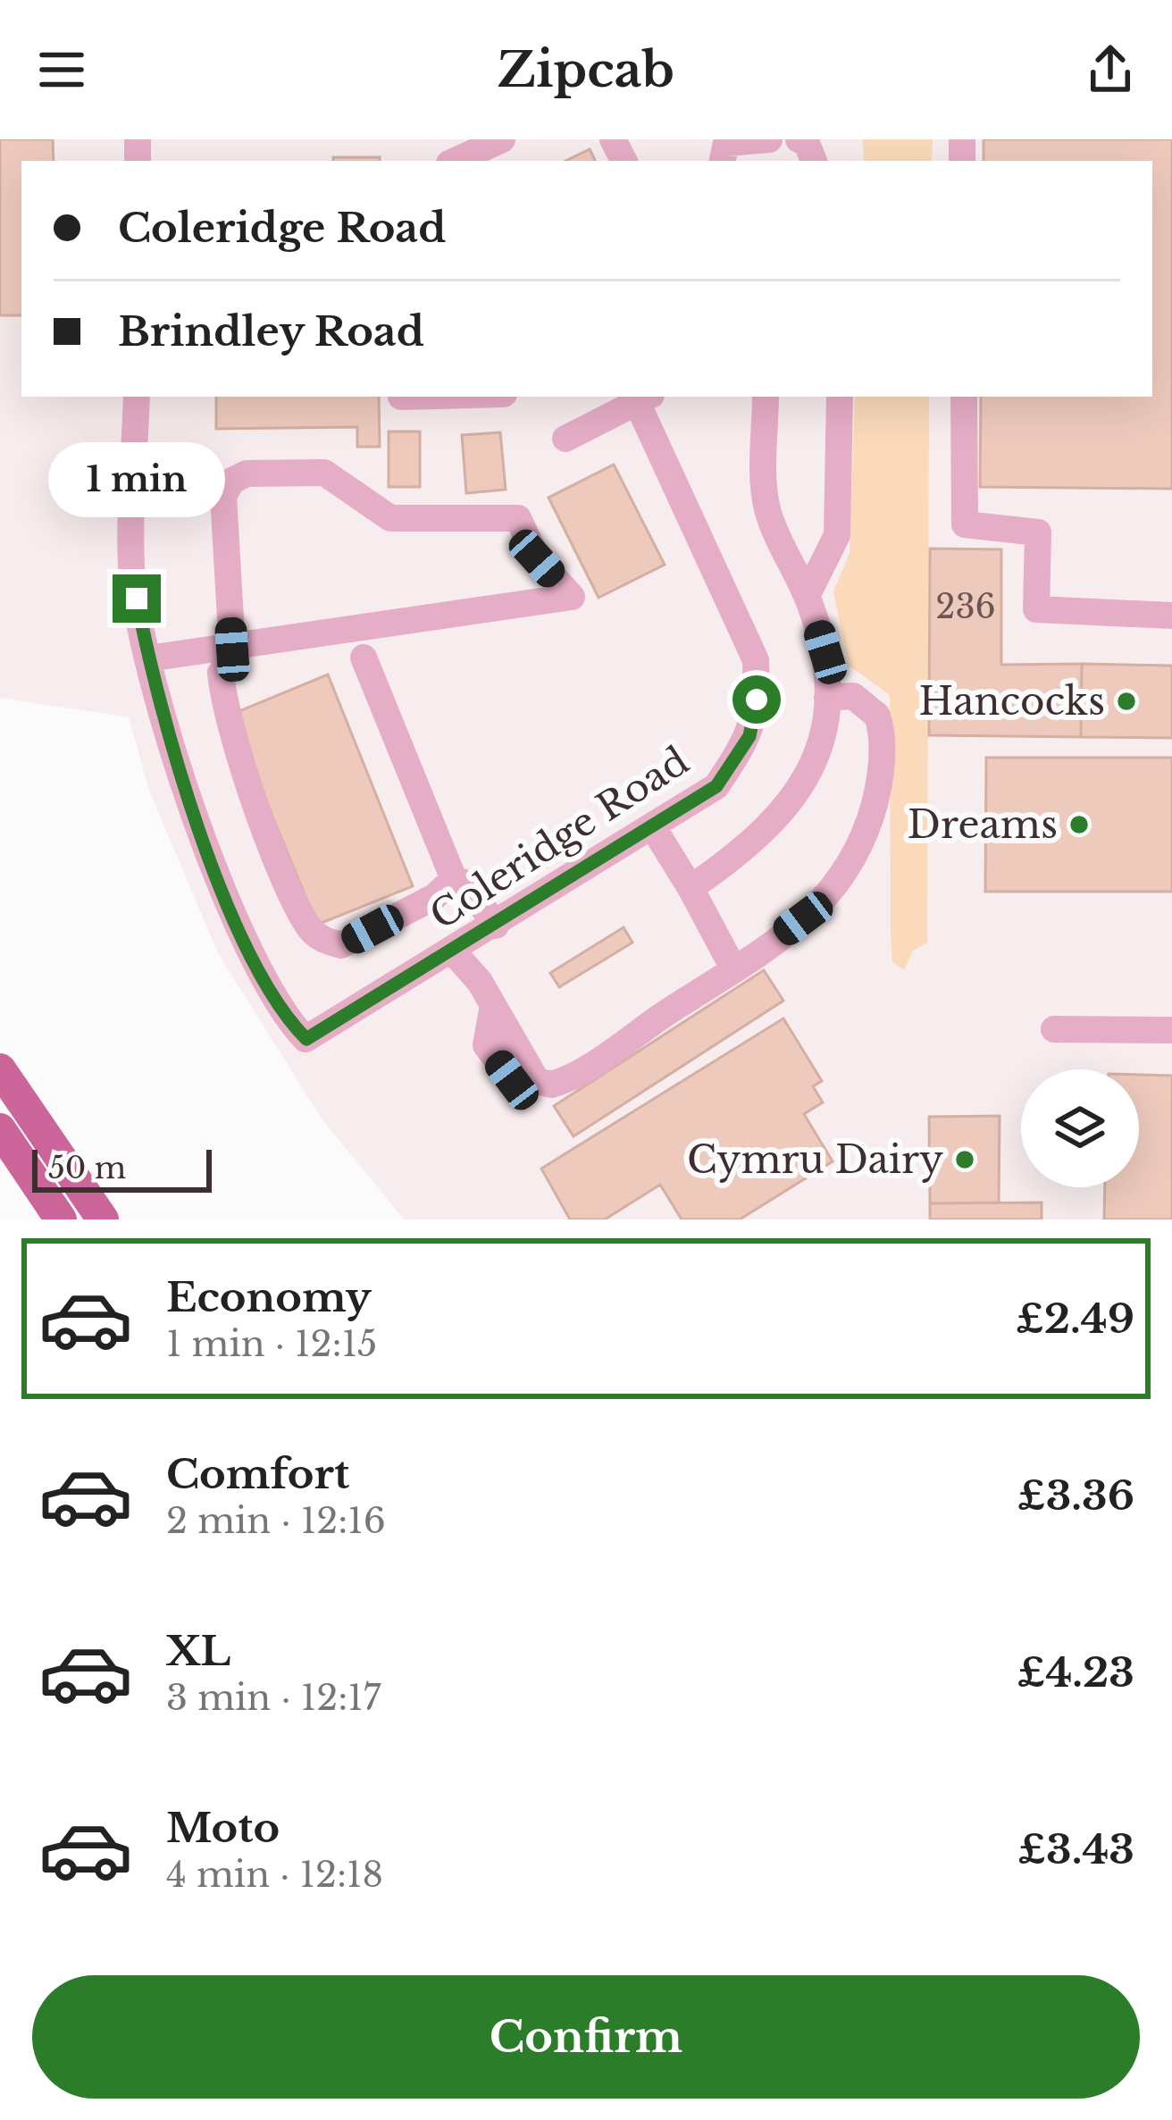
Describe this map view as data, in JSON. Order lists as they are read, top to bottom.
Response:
{
  "streets": {
    "street": ["Coleridge Road"]
  },
  "places": ["Hancocks", "Dreams", "Cymru Dairy"],
  "house_numbers": ["236"],
  "scale_bar": "50 m",
  "page": {
    "header": "Zipcab",
    "banner": ["Coleridge Road", "Brindley Road"],
    "bubble": "1 min",
    "scale": "50 m",
    "list": [
      {
        "name": "Economy",
        "note": "1 min · 12:15",
        "value": "£2.49"
      },
      {
        "name": "Comfort",
        "note": "2 min · 12:16",
        "value": "£3.36"
      },
      {
        "name": "XL",
        "note": "3 min · 12:17",
        "value": "£4.23"
      },
      {
        "name": "Moto",
        "note": "4 min · 12:18",
        "value": "£3.43"
      }
    ],
    "buttons": "Confirm"
  }
}
